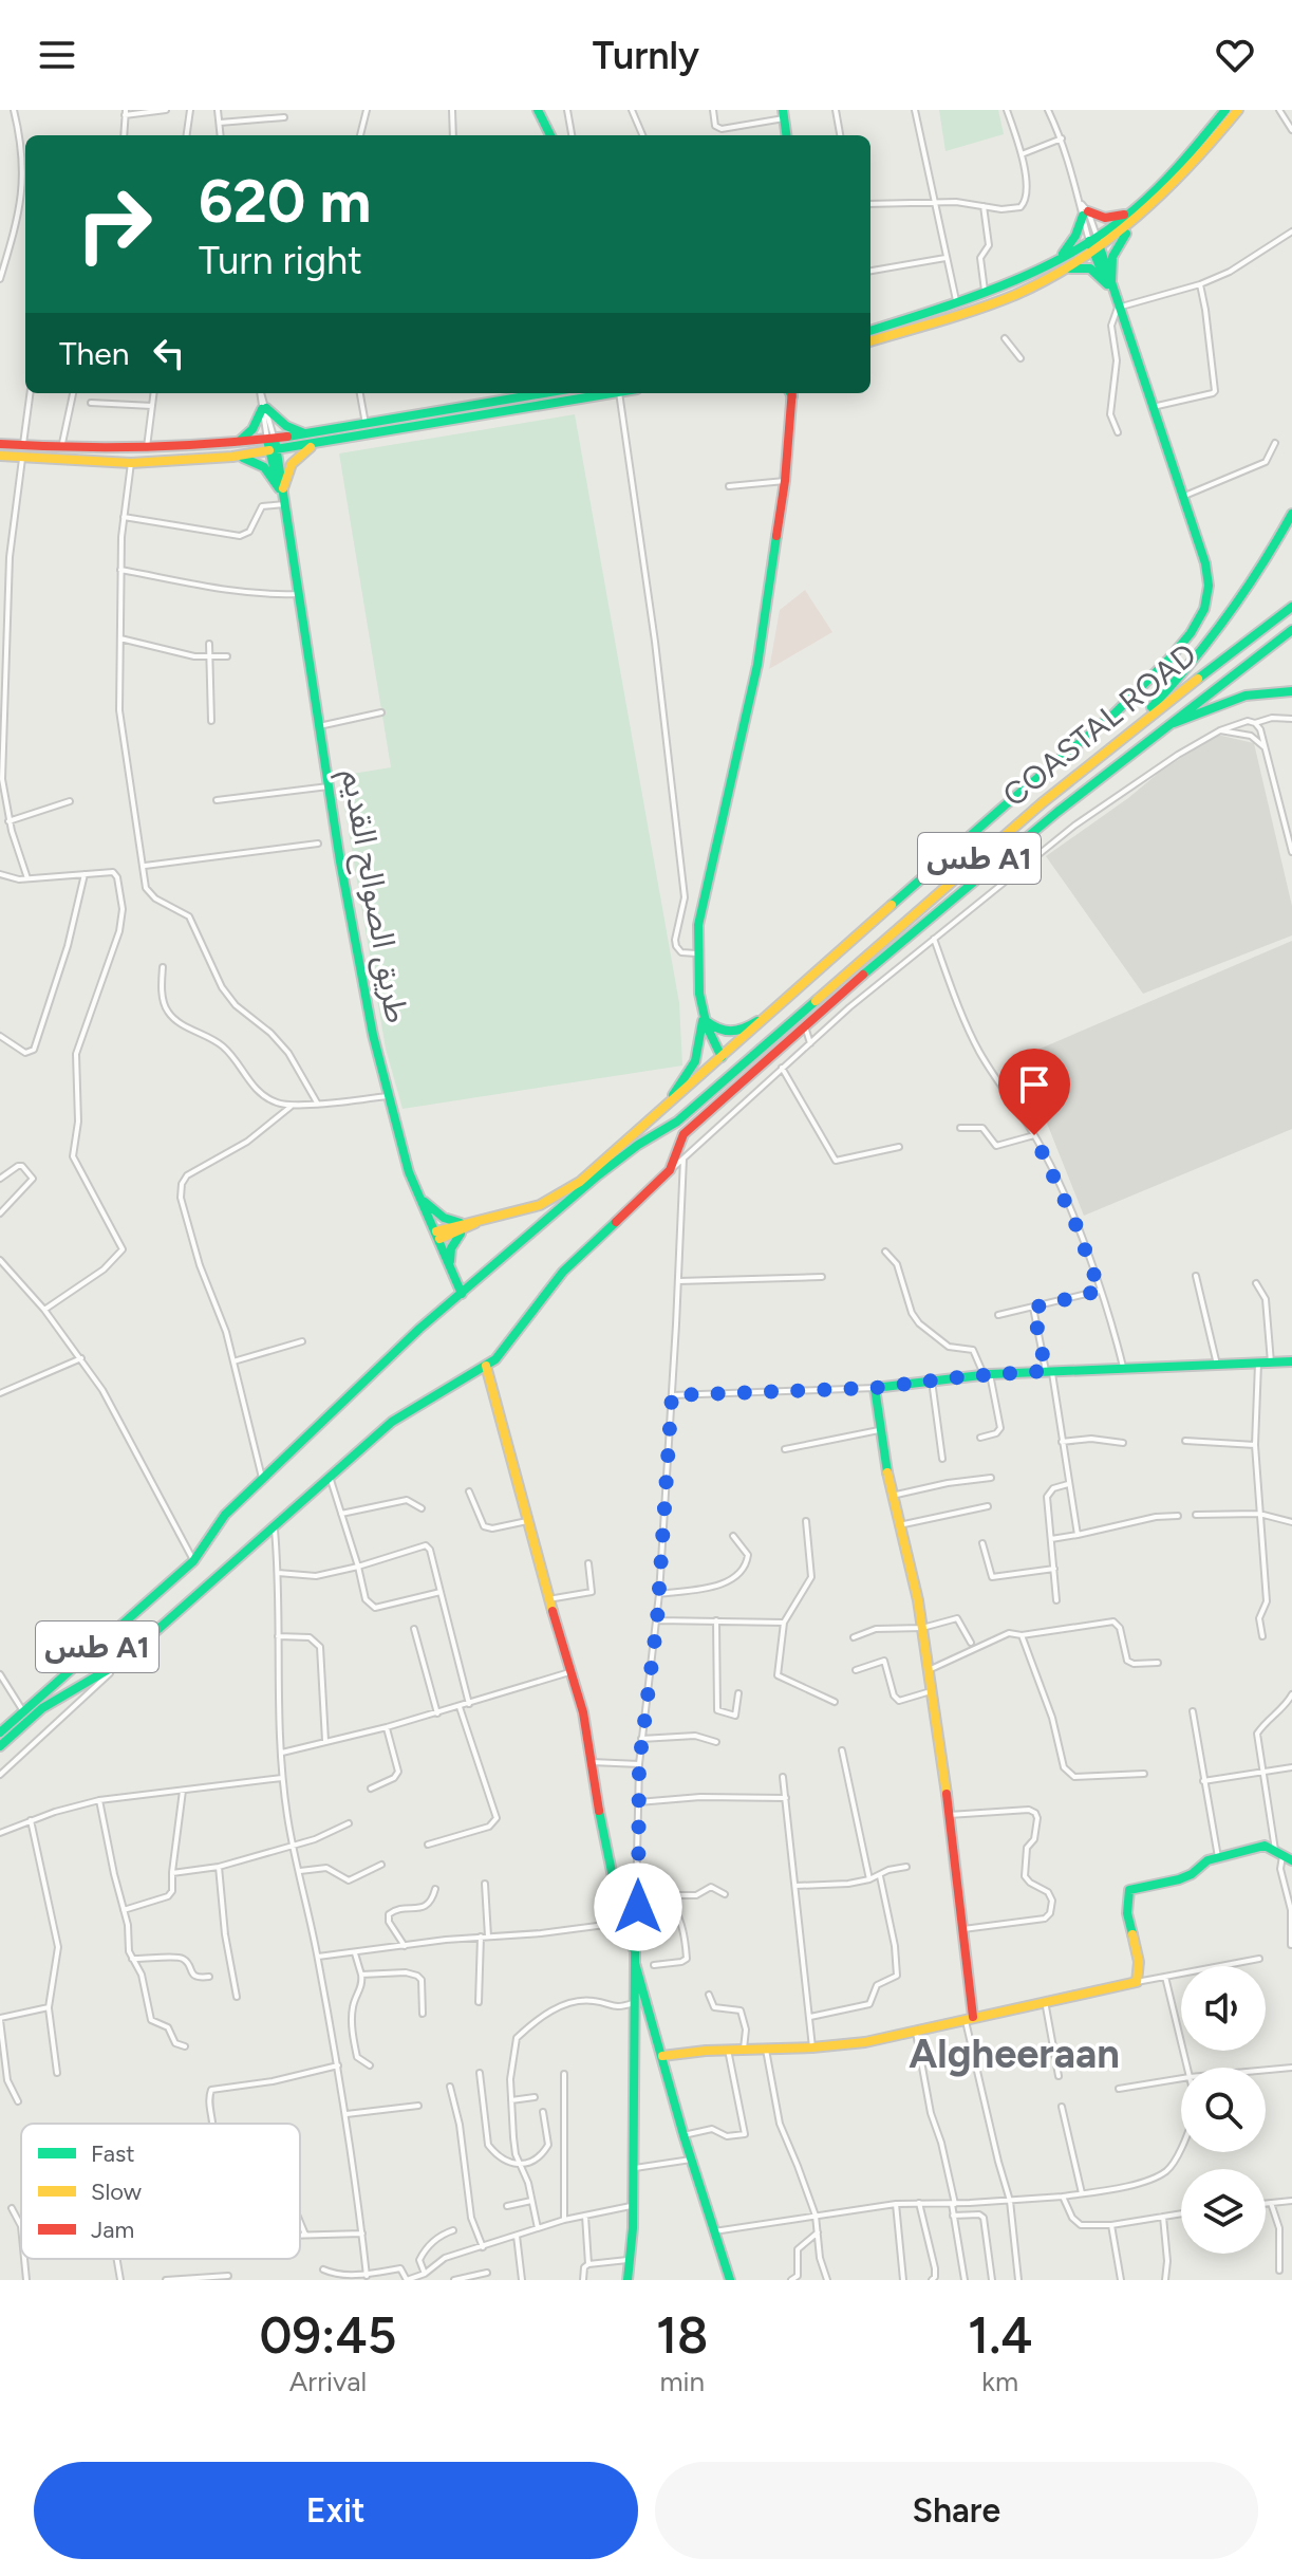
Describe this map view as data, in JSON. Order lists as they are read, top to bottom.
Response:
{
  "streets": {
    "main road": ["COASTAL ROAD", "طس A1", "طريق الصوالح القديم"]
  },
  "crossings": [
    ["COASTAL ROAD", "طس A1"],
    ["COASTAL ROAD", "طريق الصوالح القديم"]
  ],
  "districts": ["Algheeraan"],
  "legend": ["Fast", "Slow", "Jam"],
  "page": {
    "header": "Turnly",
    "turn": ["620 m", "Turn right"],
    "then": "Then",
    "eta": [
      "09:45",
      "Arrival",
      "18",
      "min",
      "1.4",
      "km"
    ],
    "buttons": ["Exit", "Share"]
  }
}
